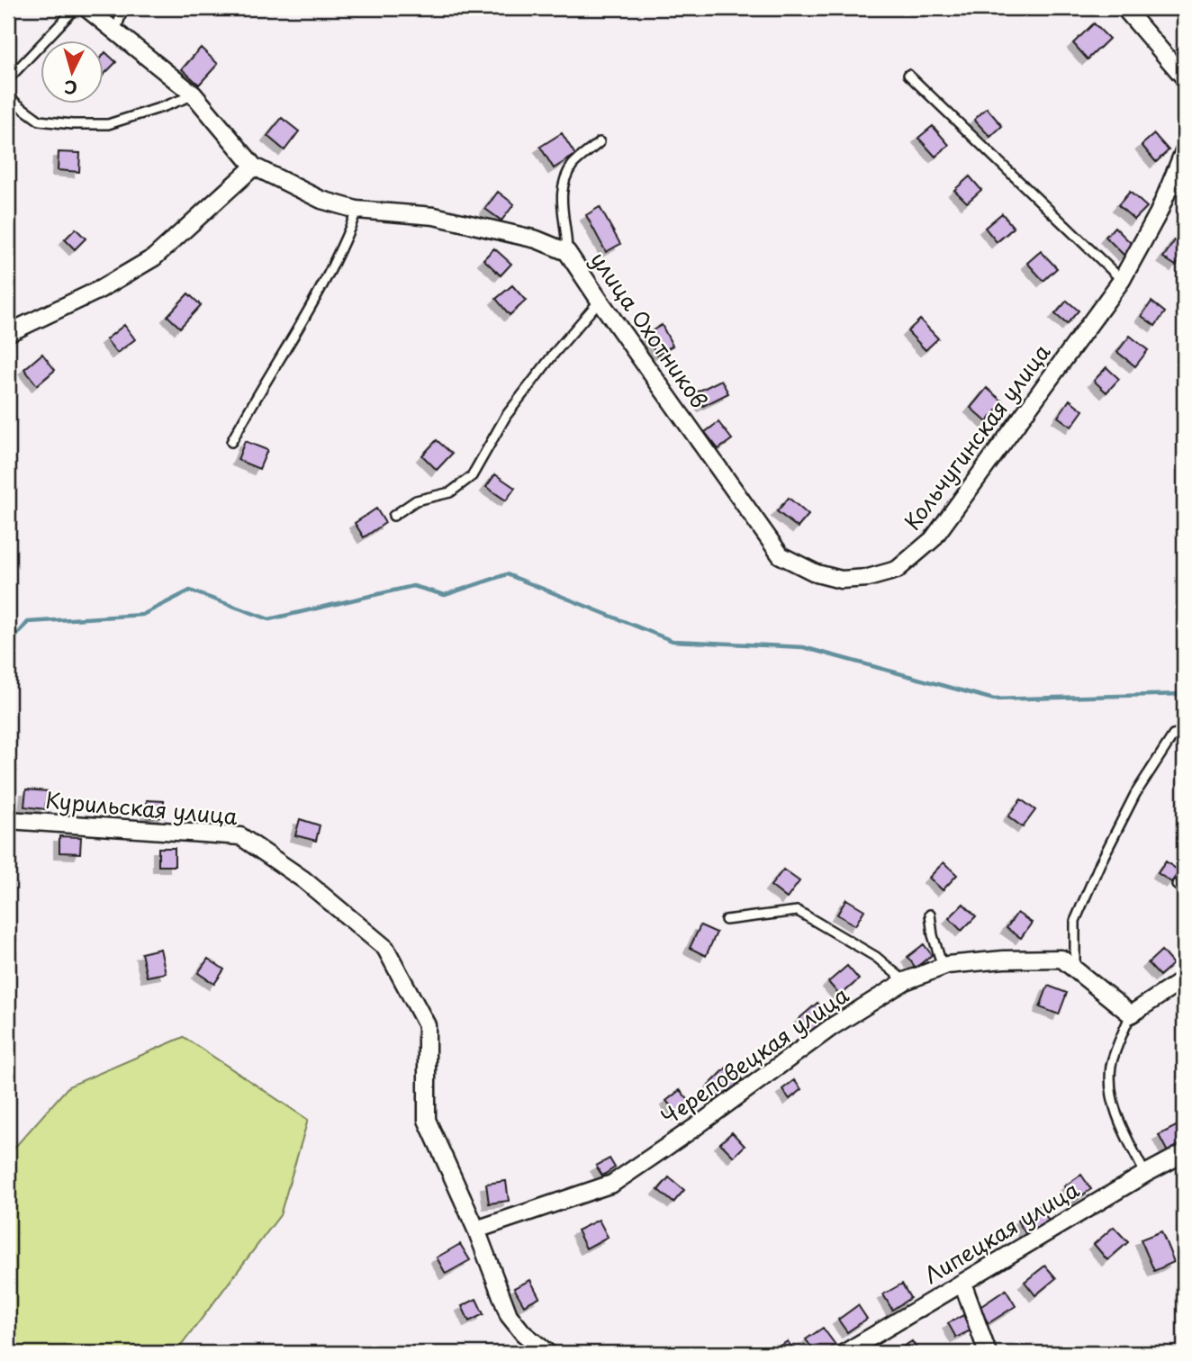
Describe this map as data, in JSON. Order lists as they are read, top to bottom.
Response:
{
  "streets": {
    "street": [
      "улица Охотников",
      "Кольчугинская улица",
      "Курильская улица",
      "Череповецкая улица",
      "Липецкая улица"
    ]
  },
  "crossings": [
    ["улица Охотников", "Кольчугинская улица"],
    ["Курильская улица", "Череповецкая улица"]
  ],
  "north": "bottom"
}
